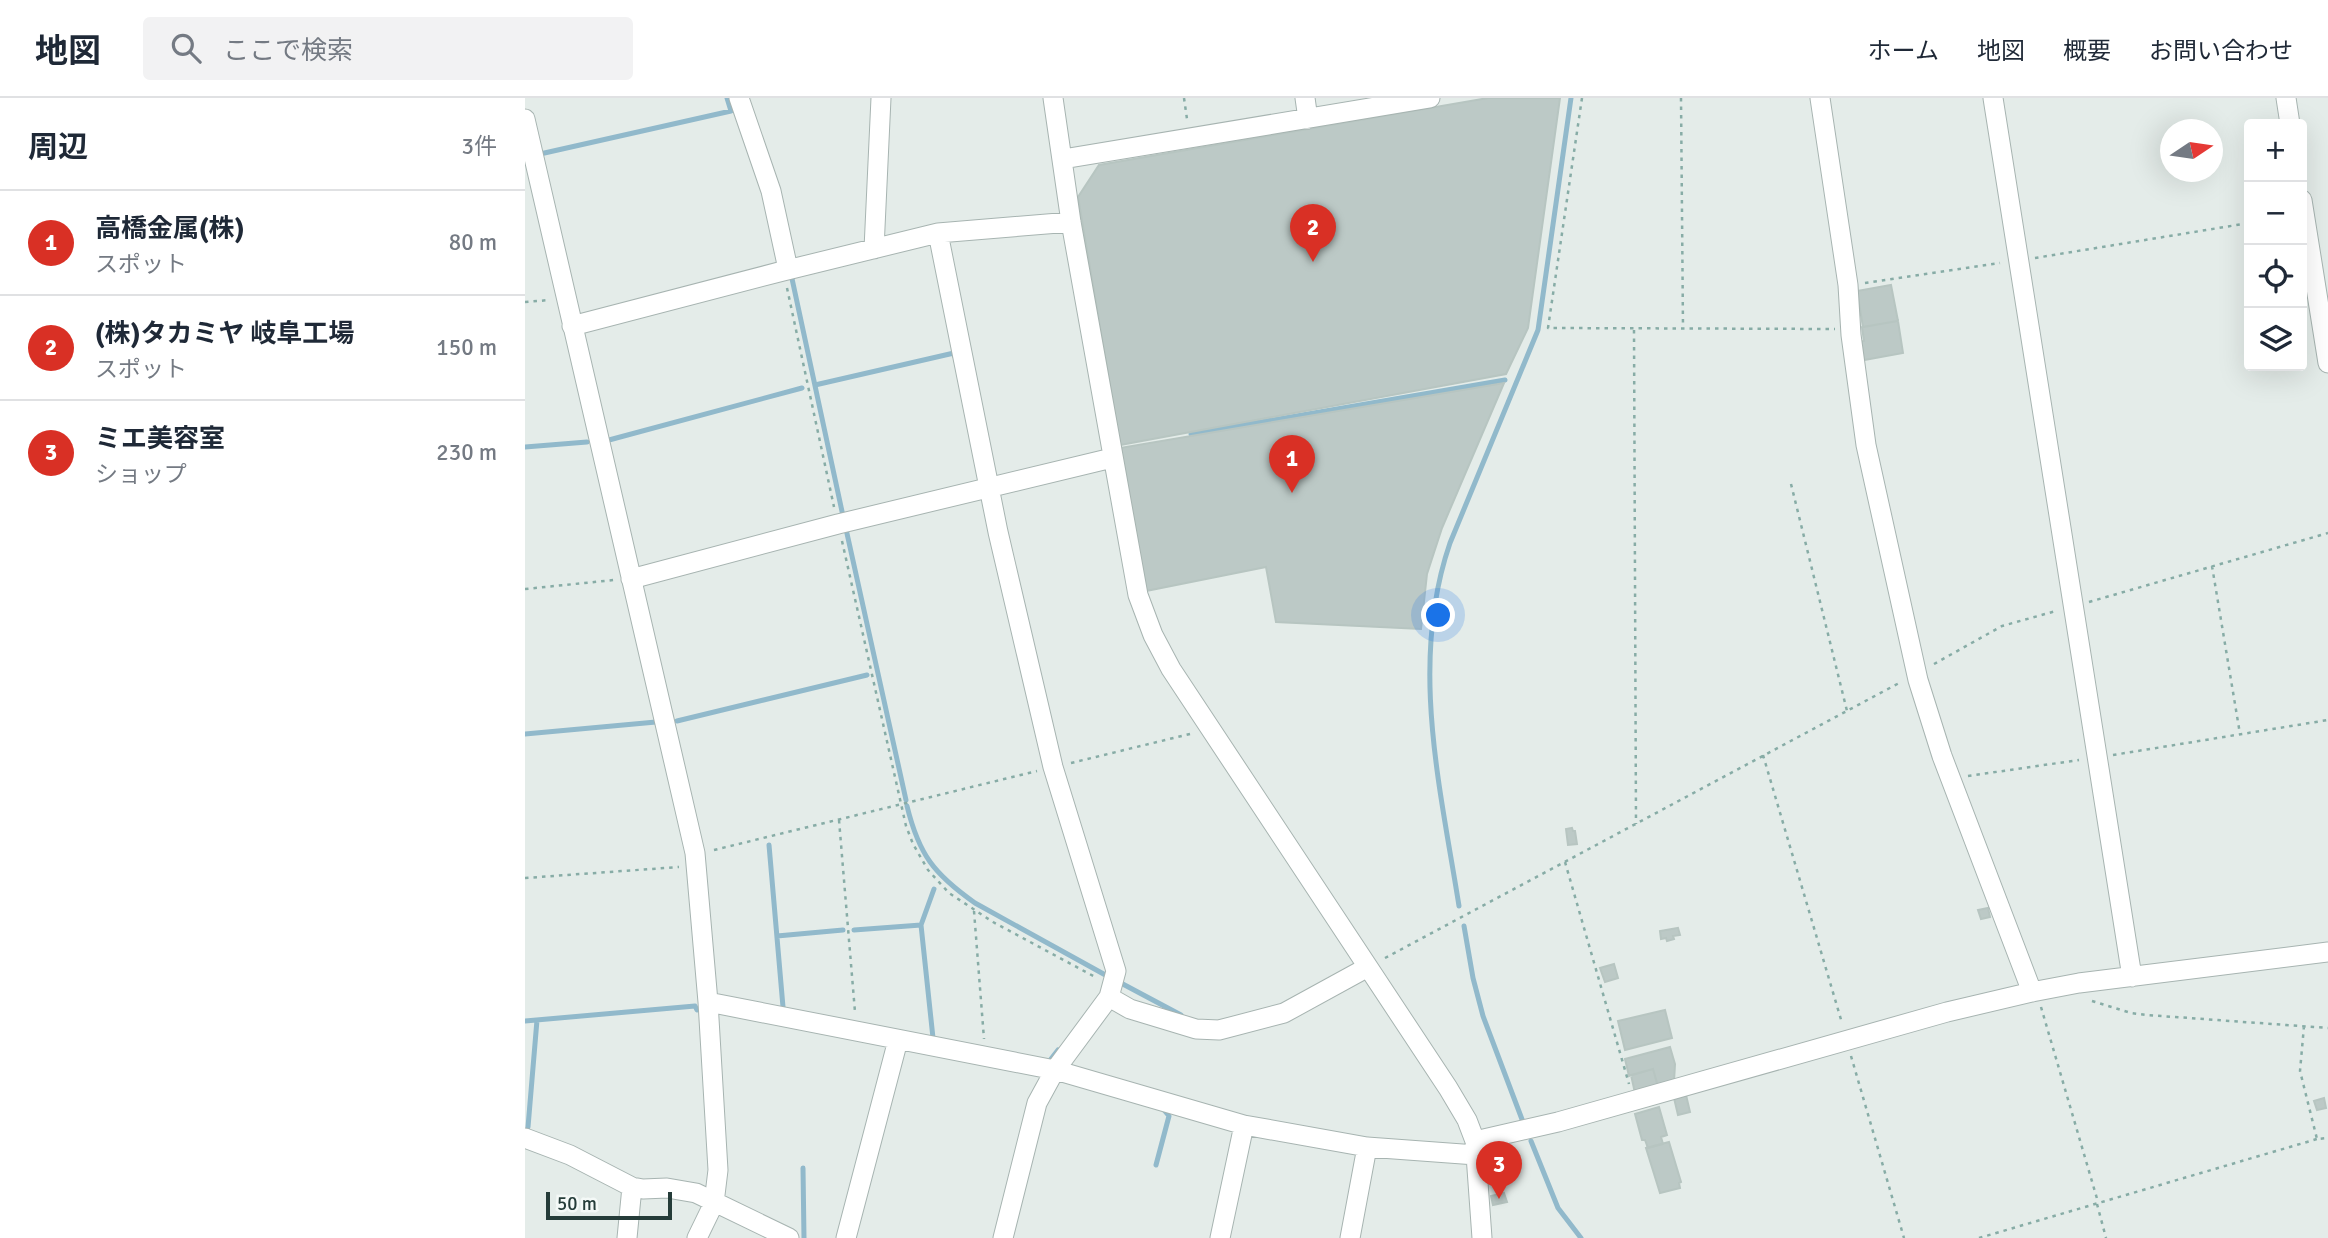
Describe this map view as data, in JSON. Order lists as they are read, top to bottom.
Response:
{
  "scale_bar": "50 m",
  "north": "right",
  "page": {
    "header": "地図",
    "search": "ここで検索",
    "nav": [
      "ホーム",
      "地図",
      "概要",
      "お問い合わせ"
    ],
    "heading": ["周辺", "3件"],
    "map_buttons": ["+", "−"],
    "list": [
      {
        "mark": "1",
        "name": "高橋金属(株)",
        "note": "スポット",
        "value": "80 m"
      },
      {
        "mark": "2",
        "name": "(株)タカミヤ 岐阜工場",
        "note": "スポット",
        "value": "150 m"
      },
      {
        "mark": "3",
        "name": "ミエ美容室",
        "note": "ショップ",
        "value": "230 m"
      }
    ],
    "pins": ["2", "1", "3"],
    "scale": "50 m"
  }
}
